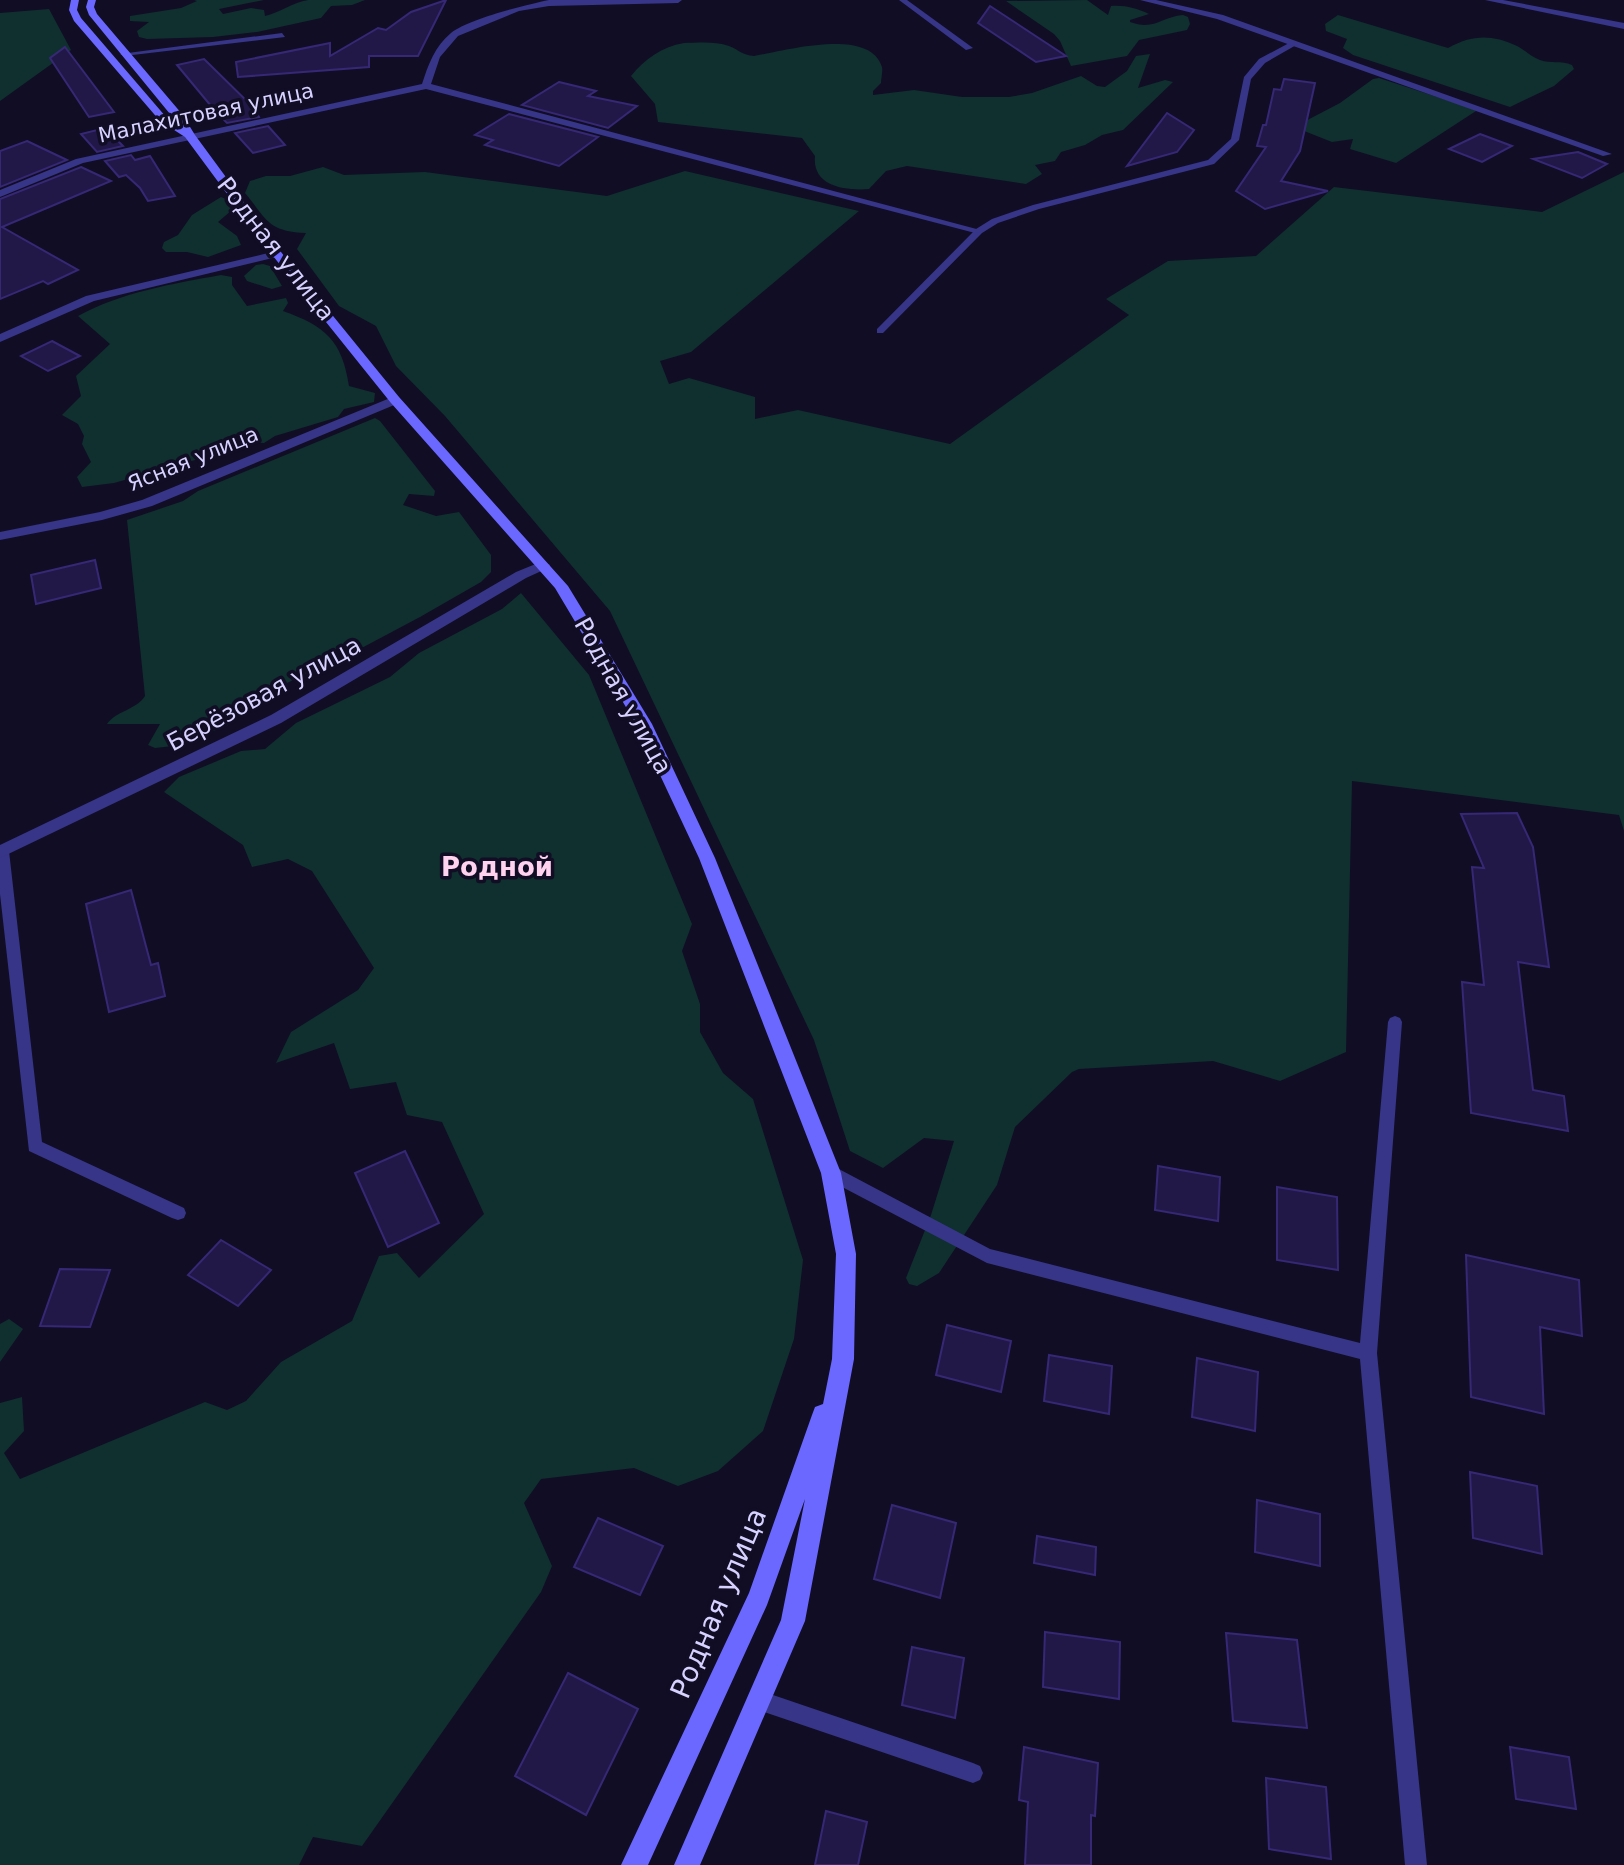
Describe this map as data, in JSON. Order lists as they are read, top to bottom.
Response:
{
  "streets": {
    "street": [
      "Малахитовая улица",
      "Родная улица",
      "Ясная улица",
      "Берёзовая улица"
    ]
  },
  "crossings": [
    ["Малахитовая улица", "Родная улица"],
    ["Родная улица", "Ясная улица"],
    ["Родная улица", "Берёзовая улица"]
  ],
  "districts": ["Родной"]
}
